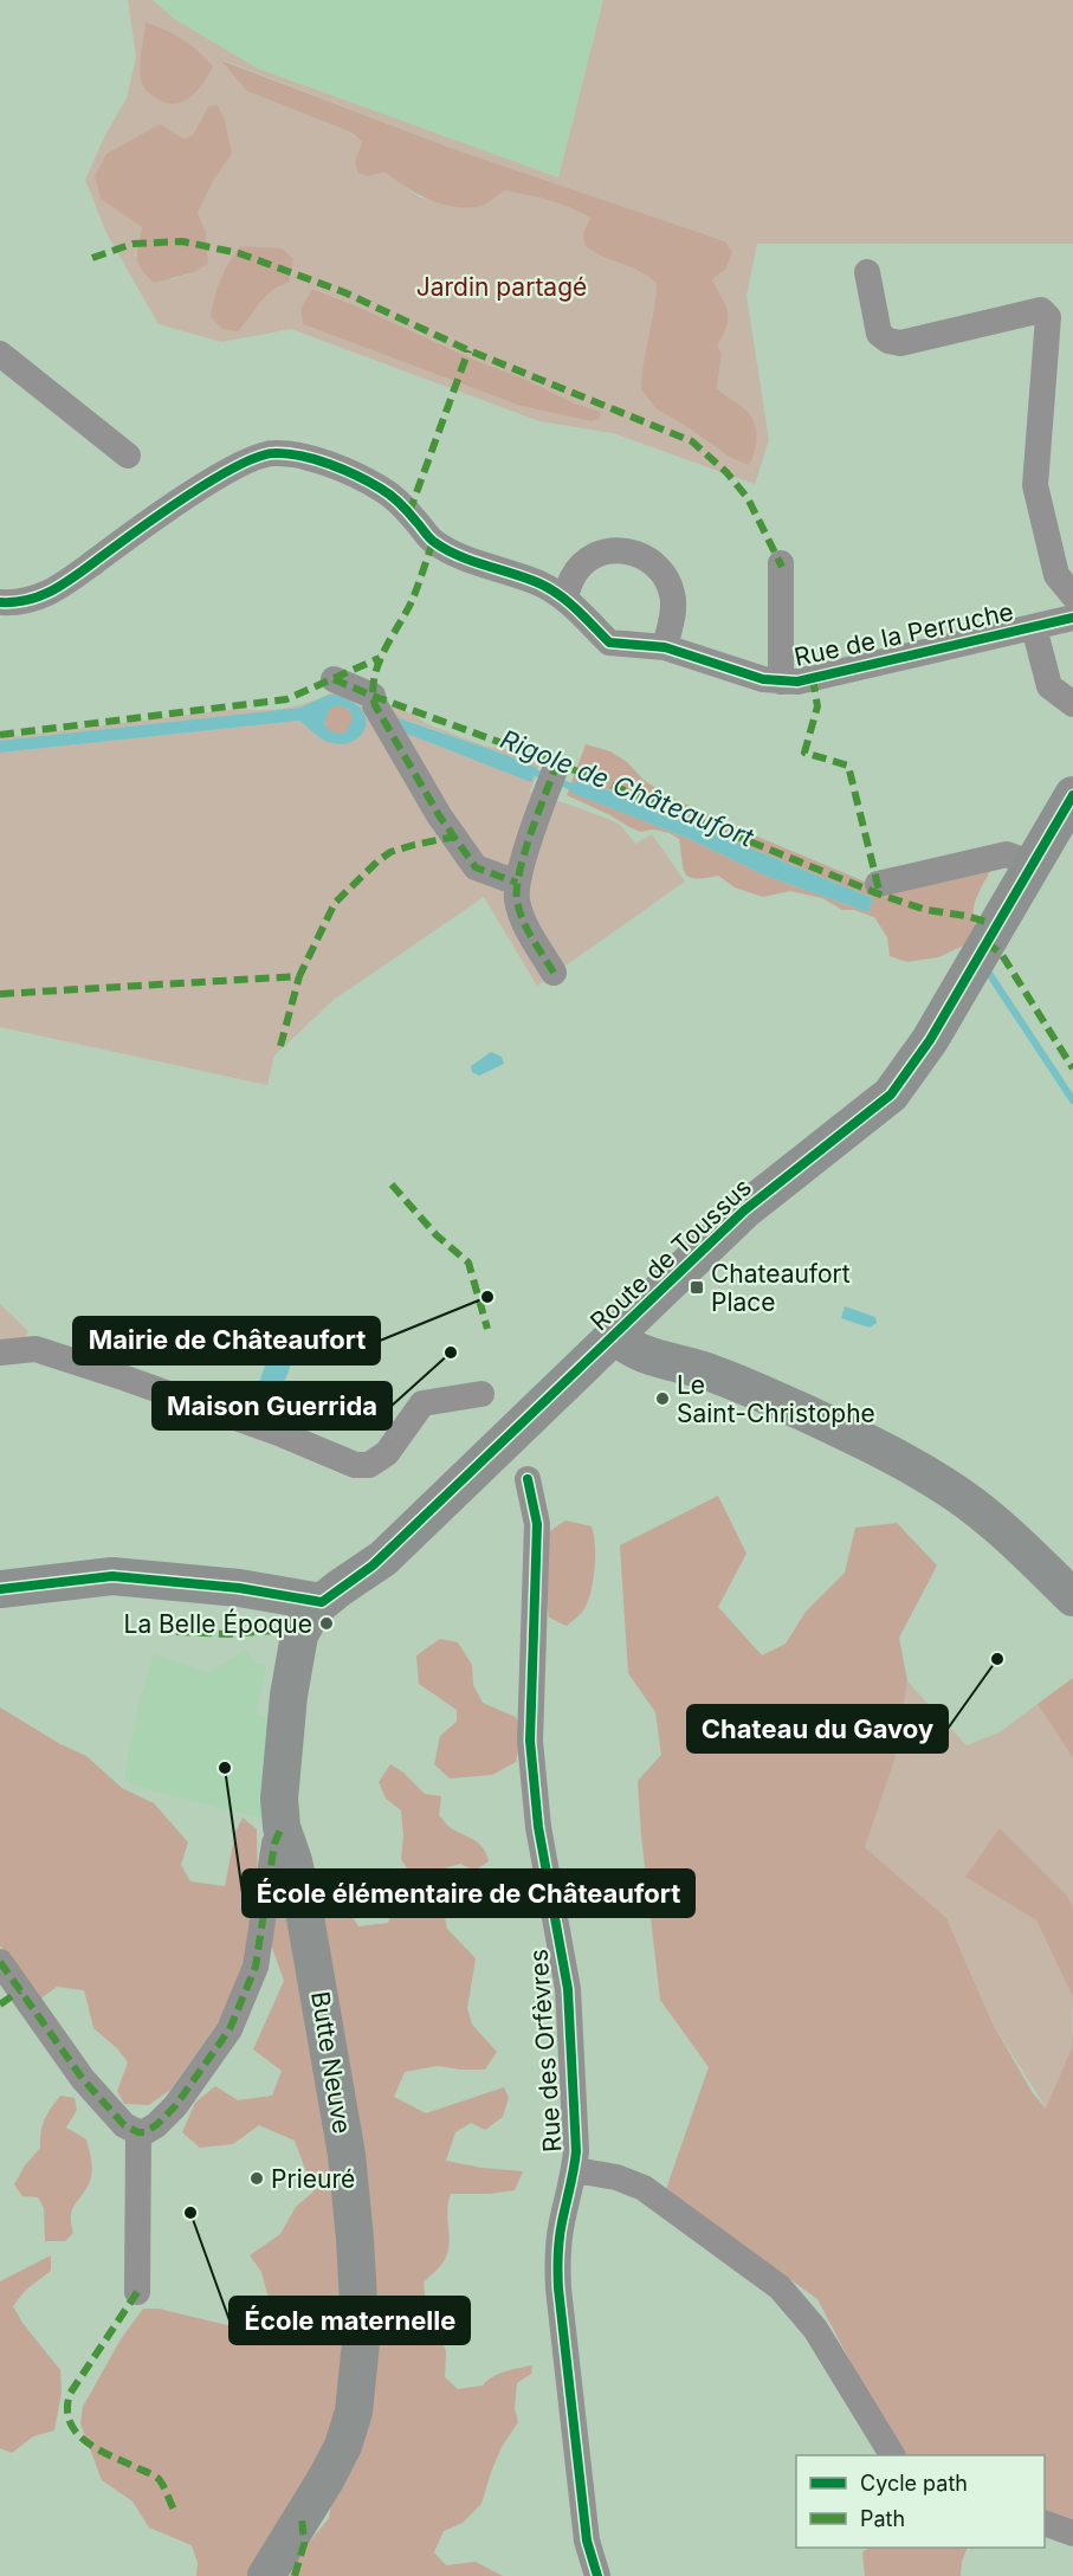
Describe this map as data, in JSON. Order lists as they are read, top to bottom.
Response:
{
  "streets": {
    "street": [
      "Rue de la Perruche",
      "Route de Toussus",
      "Rue des Orfèvres",
      "Butte Neuve"
    ]
  },
  "crossings": [
    ["Route de Toussus", "Butte Neuve"]
  ],
  "water": ["Rigole de Châteaufort"],
  "parks": ["Jardin partagé"],
  "places": {
    "transit": ["Chateaufort Place"],
    "other": [
      "Mairie de Châteaufort",
      "Maison Guerrida",
      "Le Saint-Christophe",
      "La Belle Époque",
      "Chateau du Gavoy",
      "École élémentaire de Châteaufort",
      "Prieuré",
      "École maternelle"
    ]
  },
  "legend": ["Cycle path", "Path"]
}
